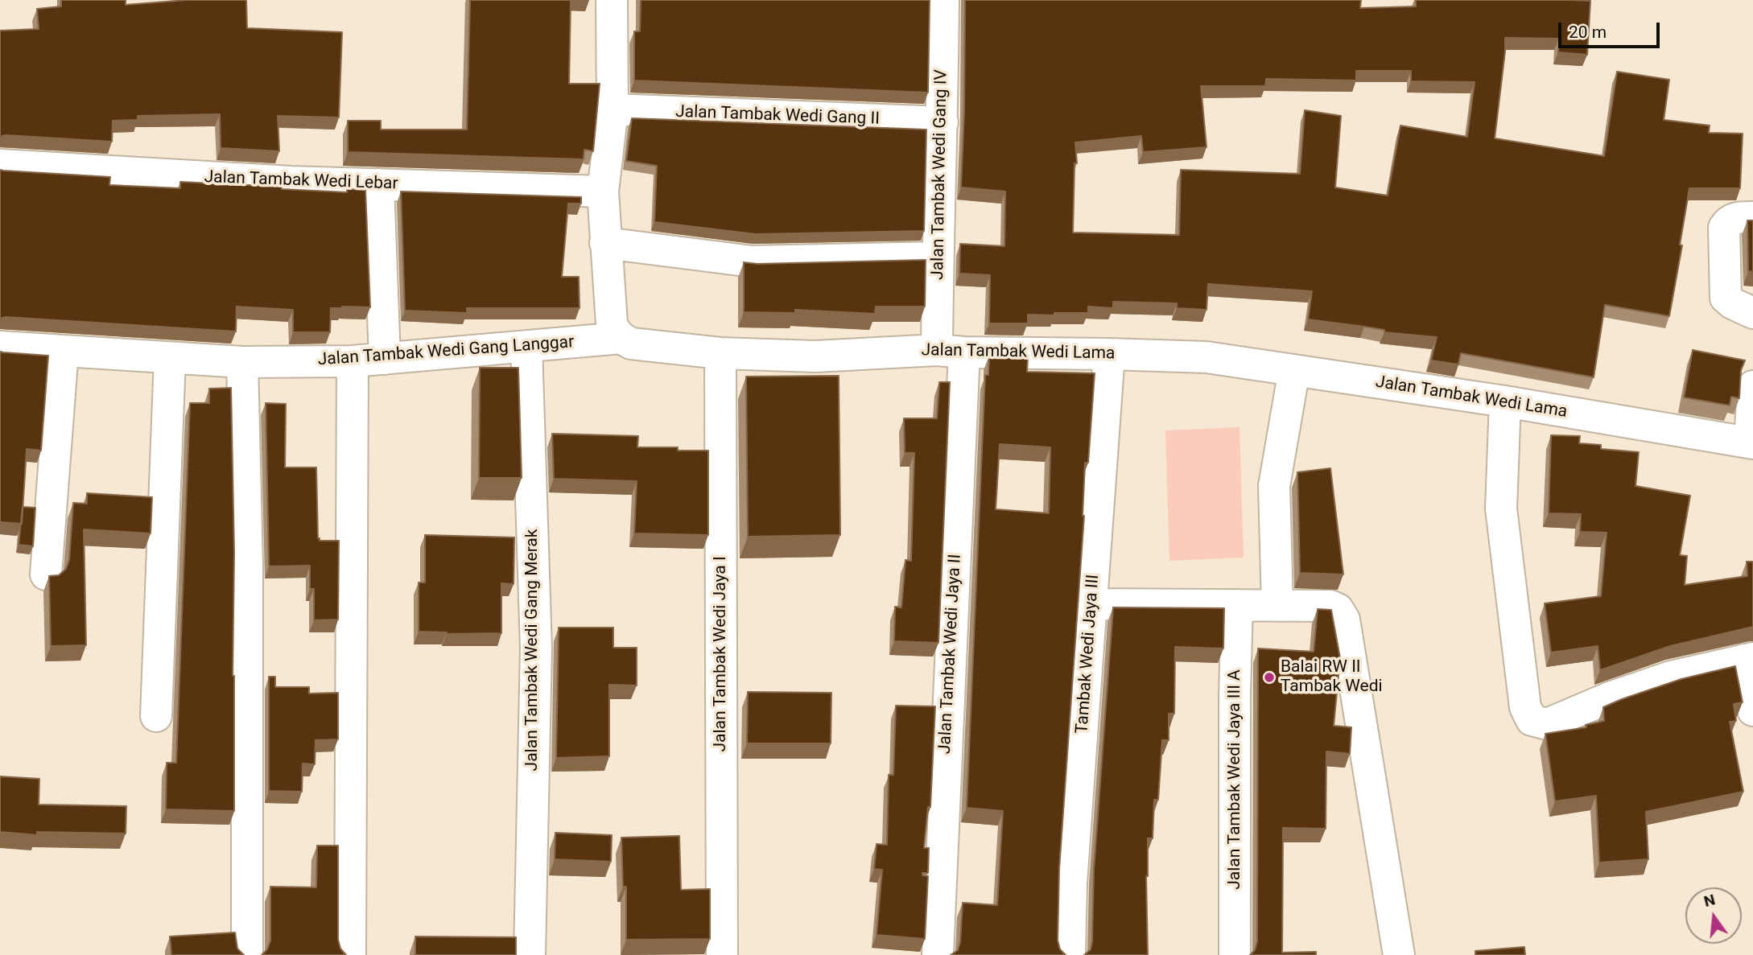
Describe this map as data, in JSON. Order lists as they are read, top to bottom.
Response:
{
  "streets": {
    "street": [
      "Jalan Tambak Wedi Gang II",
      "Jalan Tambak Wedi Gang IV",
      "Jalan Tambak Wedi Lebar",
      "Jalan Tambak Wedi Gang Langgar",
      "Jalan Tambak Wedi Lama",
      "Jalan Tambak Wedi Gang Merak",
      "Jalan Tambak Wedi Jaya I",
      "Jalan Tambak Wedi Jaya II",
      "Tambak Wedi Jaya III",
      "Jalan Tambak Wedi Jaya III A"
    ]
  },
  "crossings": [
    ["Jalan Tambak Wedi Gang II", "Jalan Tambak Wedi Gang IV"],
    ["Jalan Tambak Wedi Gang IV", "Jalan Tambak Wedi Lama"],
    ["Jalan Tambak Wedi Gang IV", "Jalan Tambak Wedi Jaya II"],
    ["Jalan Tambak Wedi Gang Langgar", "Jalan Tambak Wedi Lama"],
    ["Jalan Tambak Wedi Gang Langgar", "Jalan Tambak Wedi Gang Merak"],
    ["Jalan Tambak Wedi Lama", "Jalan Tambak Wedi Jaya I"],
    ["Jalan Tambak Wedi Lama", "Jalan Tambak Wedi Jaya II"],
    ["Jalan Tambak Wedi Lama", "Tambak Wedi Jaya III"]
  ],
  "places": ["Balai RW II Tambak Wedi"],
  "scale_bar": "20 m",
  "north": "top"
}
